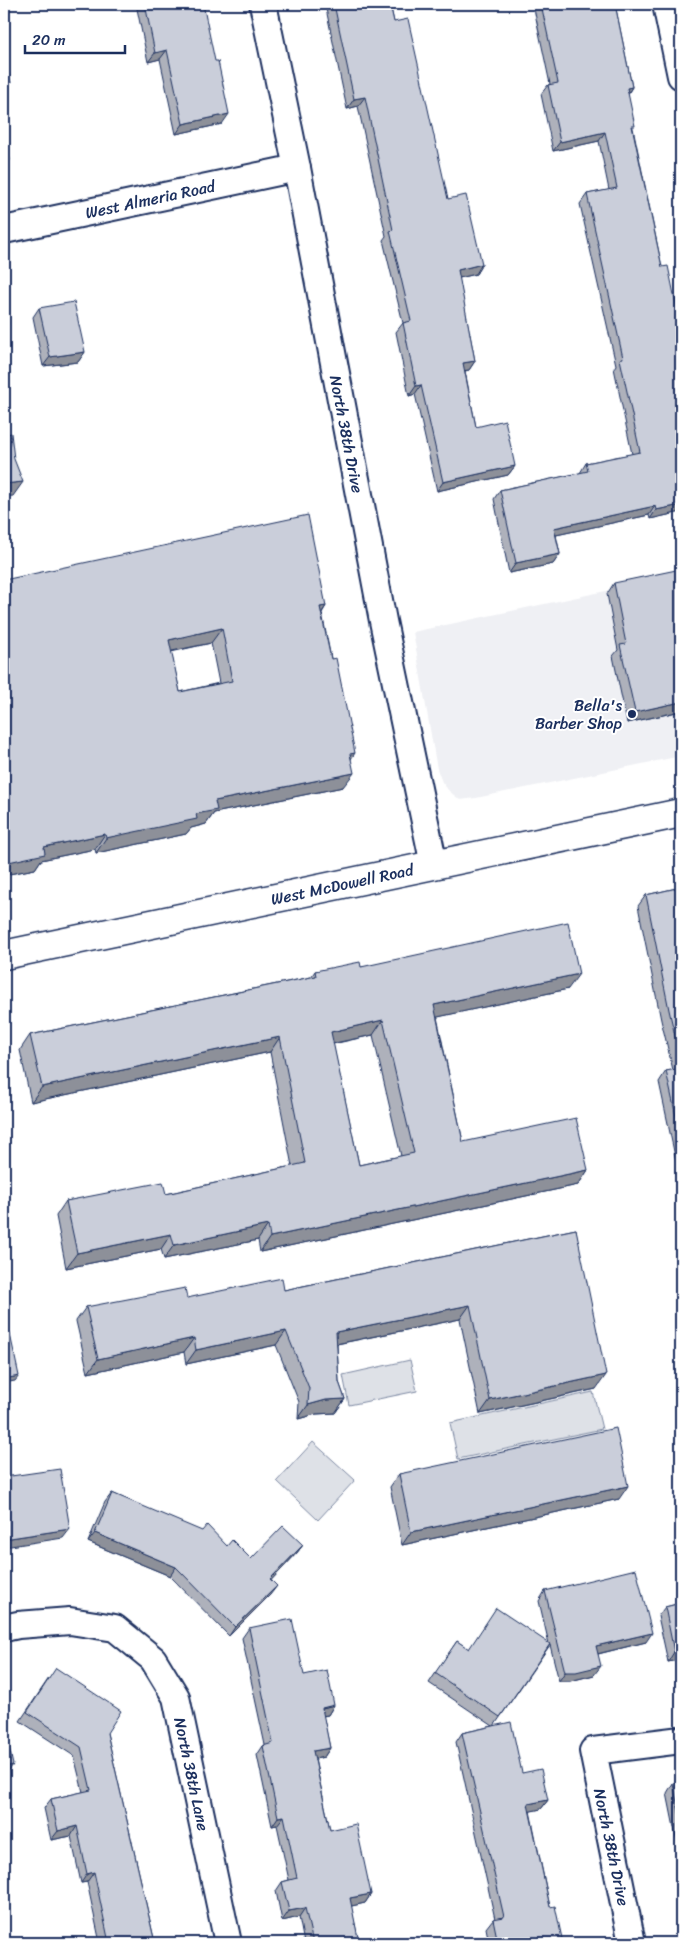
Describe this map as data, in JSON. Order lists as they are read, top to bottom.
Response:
{
  "streets": {
    "main road": ["West McDowell Road"],
    "street": ["West Almeria Road", "North 38th Drive", "North 38th Lane"]
  },
  "crossings": [
    ["West Almeria Road", "North 38th Drive"],
    ["North 38th Drive", "West McDowell Road"]
  ],
  "places": ["Bella's Barber Shop"],
  "scale_bar": "20 m"
}
